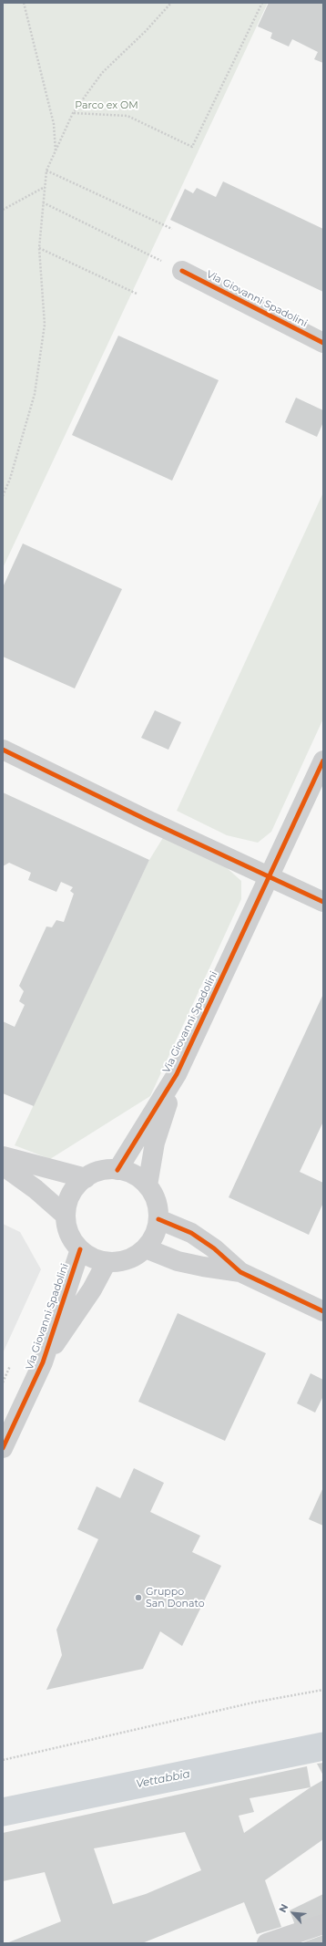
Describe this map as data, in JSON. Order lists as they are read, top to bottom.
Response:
{
  "streets": {
    "street": ["Via Giovanni Spadolini"]
  },
  "water": ["Vettabbia"],
  "parks": ["Parco ex OM"],
  "places": ["Gruppo San Donato"],
  "north": "top left"
}
